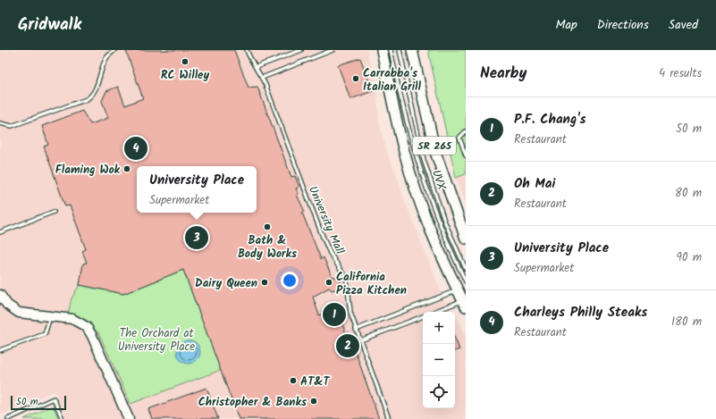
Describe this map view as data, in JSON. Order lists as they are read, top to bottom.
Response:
{
  "streets": {
    "main road": ["SR 265"],
    "lane": ["UVX", "University Mall"]
  },
  "parks": ["The Orchard at University Place"],
  "places": [
    "RC Willey",
    "Carrabba's Italian Grill",
    "Flaming Wok",
    "Bath & Body Works",
    "Dairy Queen",
    "California Pizza Kitchen",
    "AT&T",
    "Christopher & Banks"
  ],
  "scale_bar": "50 m",
  "page": {
    "header": "Gridwalk",
    "nav": ["Map", "Directions", "Saved"],
    "heading": ["Nearby", "4 results"],
    "list": [
      {
        "mark": "1",
        "name": "P.F. Chang's",
        "note": "Restaurant",
        "value": "50 m"
      },
      {
        "mark": "2",
        "name": "Oh Mai",
        "note": "Restaurant",
        "value": "80 m"
      },
      {
        "mark": "3",
        "name": "University Place",
        "note": "Supermarket",
        "value": "90 m"
      },
      {
        "mark": "4",
        "name": "Charleys Philly Steaks",
        "note": "Restaurant",
        "value": "180 m"
      }
    ],
    "pins": [
      "4",
      "3",
      "1",
      "2"
    ],
    "popup": ["University Place", "Supermarket"],
    "map_buttons": ["+", "−"],
    "scale": "50 m"
  }
}
